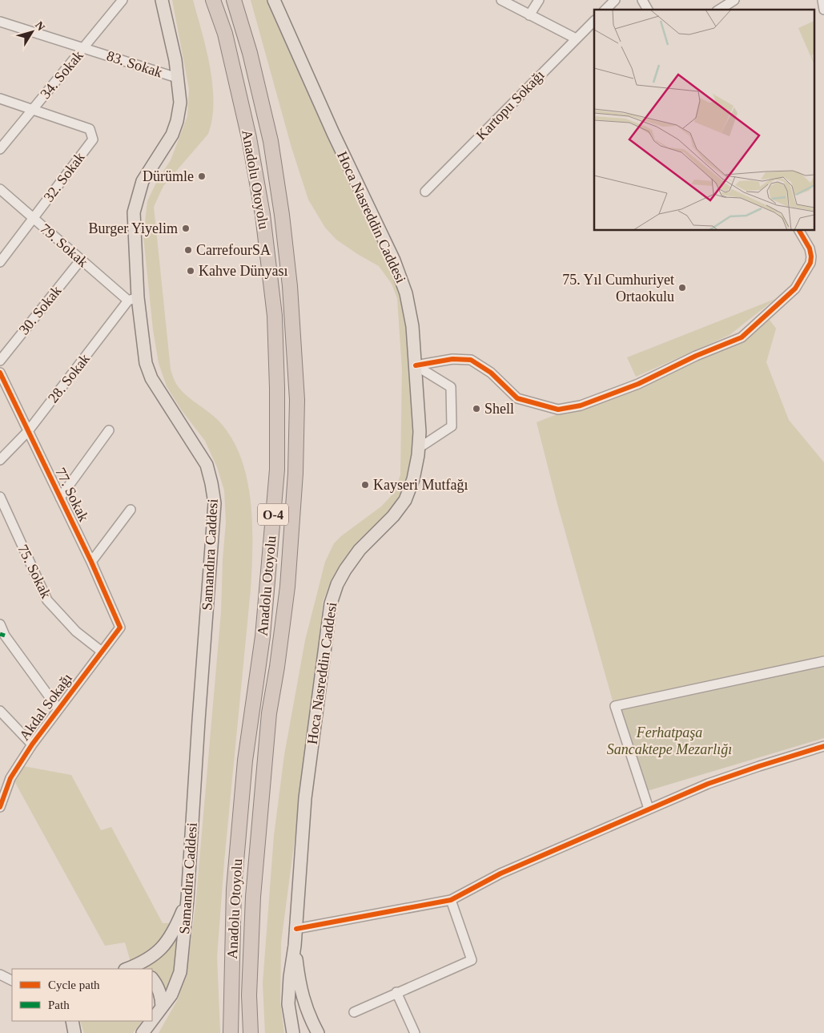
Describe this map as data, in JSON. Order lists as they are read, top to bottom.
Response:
{
  "streets": {
    "highway": ["Anadolu Otoyolu", "O-4"],
    "main road": ["Hoca Nasreddin Caddesi", "Samandıra Caddesi"],
    "street": [
      "83. Sokak",
      "34. Sokak",
      "Kartopu Sokağı",
      "32. Sokak",
      "79. Sokak",
      "30. Sokak",
      "28. Sokak",
      "77. Sokak",
      "75. Sokak",
      "Akdal Sokağı"
    ]
  },
  "crossings": [
    ["83. Sokak", "34. Sokak"],
    ["83. Sokak", "Samandıra Caddesi"],
    ["34. Sokak", "32. Sokak"],
    ["32. Sokak", "79. Sokak"],
    ["79. Sokak", "30. Sokak"],
    ["79. Sokak", "28. Sokak"],
    ["79. Sokak", "Samandıra Caddesi"],
    ["28. Sokak", "77. Sokak"],
    ["28. Sokak", "Samandıra Caddesi"],
    ["77. Sokak", "Akdal Sokağı"],
    ["75. Sokak", "Akdal Sokağı"]
  ],
  "parks": ["Ferhatpaşa Sancaktepe Mezarlığı"],
  "places": [
    "Dürümle",
    "Burger Yiyelim",
    "CarrefourSA",
    "Kahve Dünyası",
    "75. Yıl Cumhuriyet Ortaokulu",
    "Shell",
    "Kayseri Mutfağı"
  ],
  "legend": ["Cycle path", "Path"],
  "north": "top right"
}
